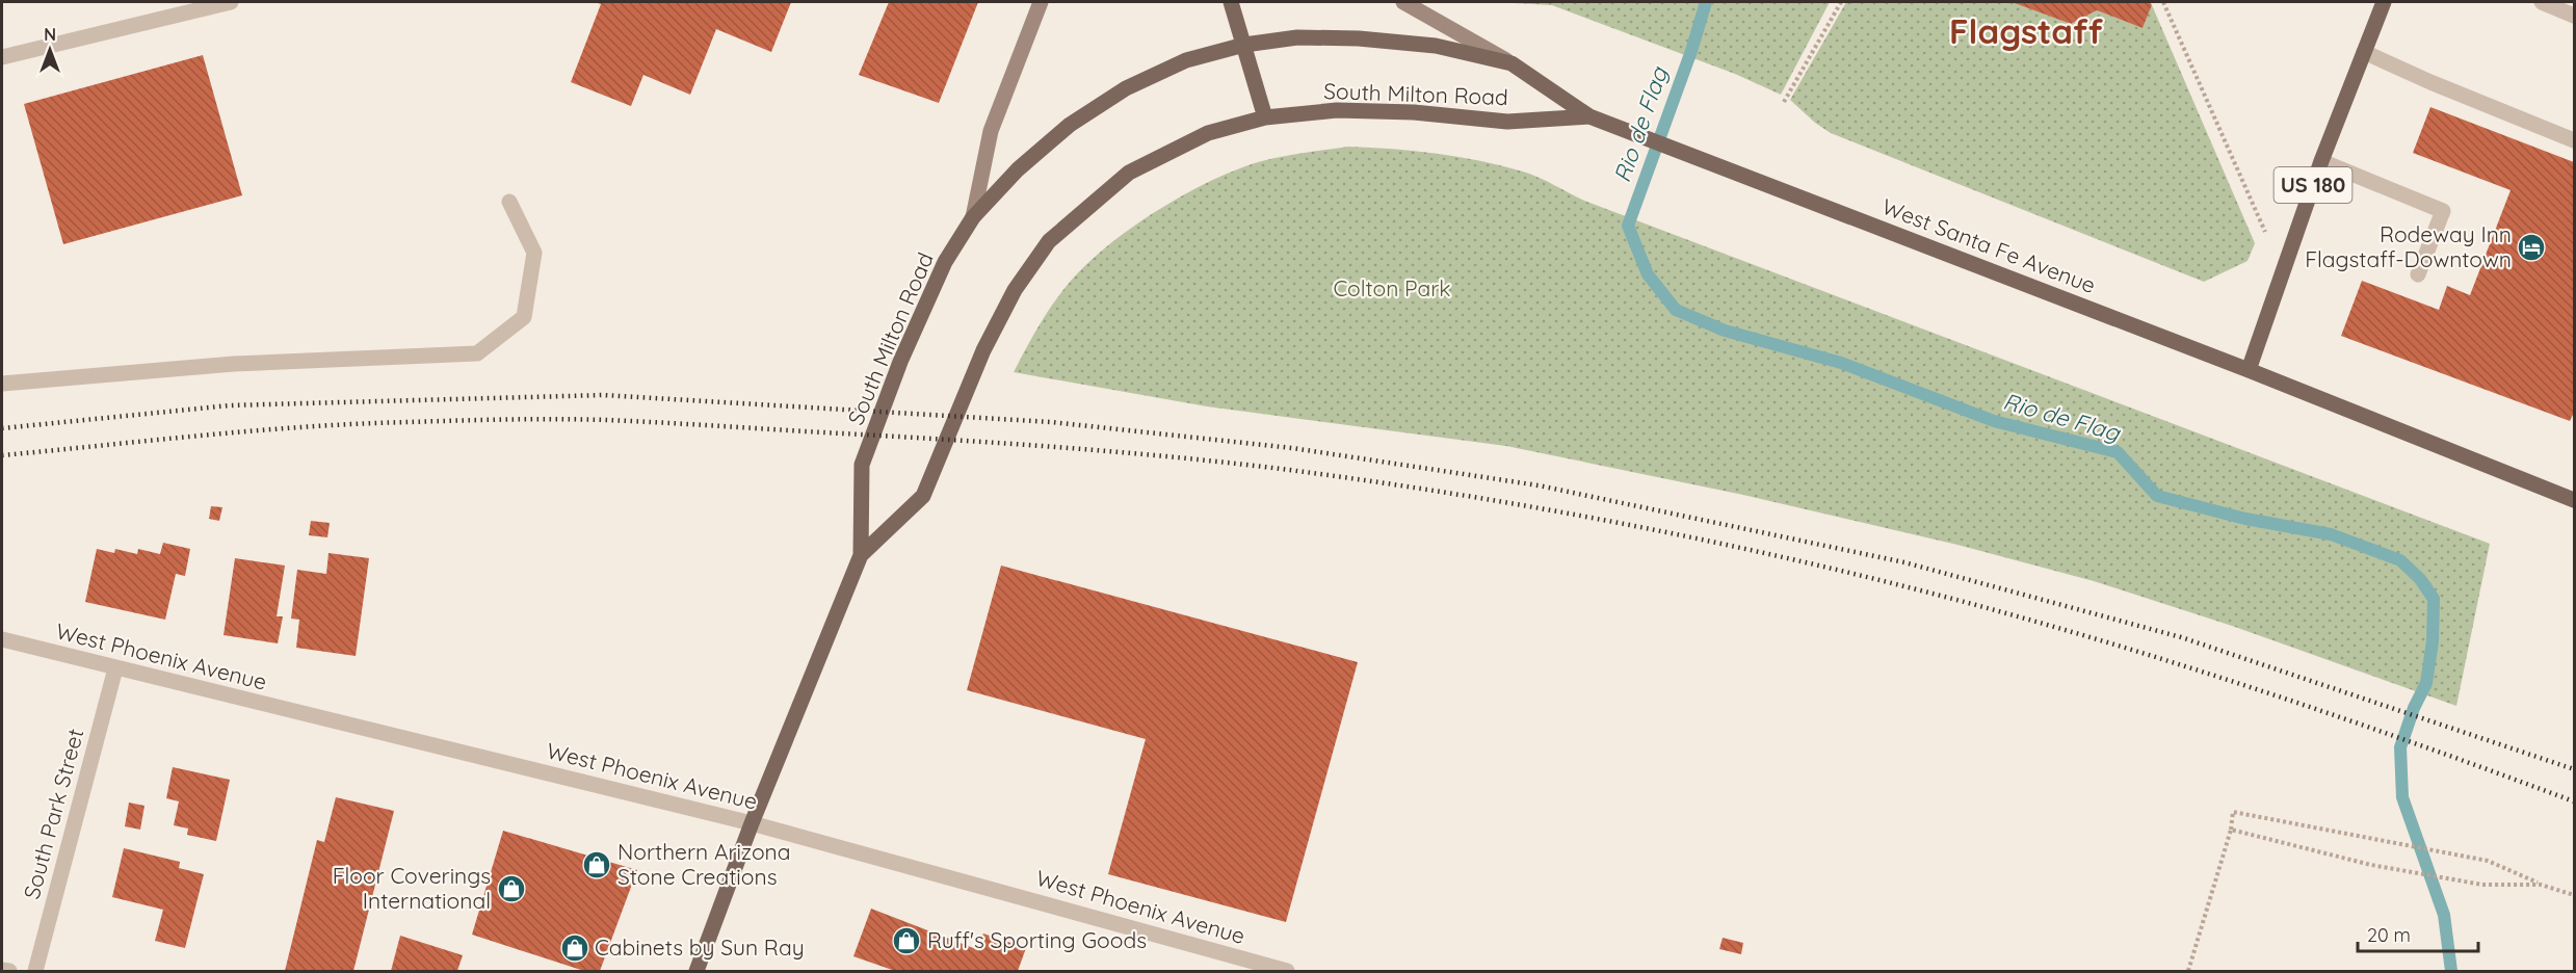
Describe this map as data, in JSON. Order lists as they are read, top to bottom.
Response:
{
  "streets": {
    "main road": ["South Milton Road", "US 180", "West Santa Fe Avenue"],
    "street": ["West Phoenix Avenue", "South Park Street"]
  },
  "crossings": [
    ["South Milton Road", "West Santa Fe Avenue"],
    ["South Milton Road", "West Phoenix Avenue"],
    ["US 180", "West Santa Fe Avenue"],
    ["West Phoenix Avenue", "South Park Street"]
  ],
  "districts": ["Flagstaff"],
  "water": ["Rio de Flag"],
  "parks": ["Colton Park"],
  "places": {
    "hotel": ["Rodeway Inn Flagstaff-Downtown"],
    "shop": [
      "Northern Arizona Stone Creations",
      "Floor Coverings International",
      "Ruff's Sporting Goods",
      "Cabinets by Sun Ray"
    ]
  },
  "scale_bar": "20 m",
  "north": "top"
}
